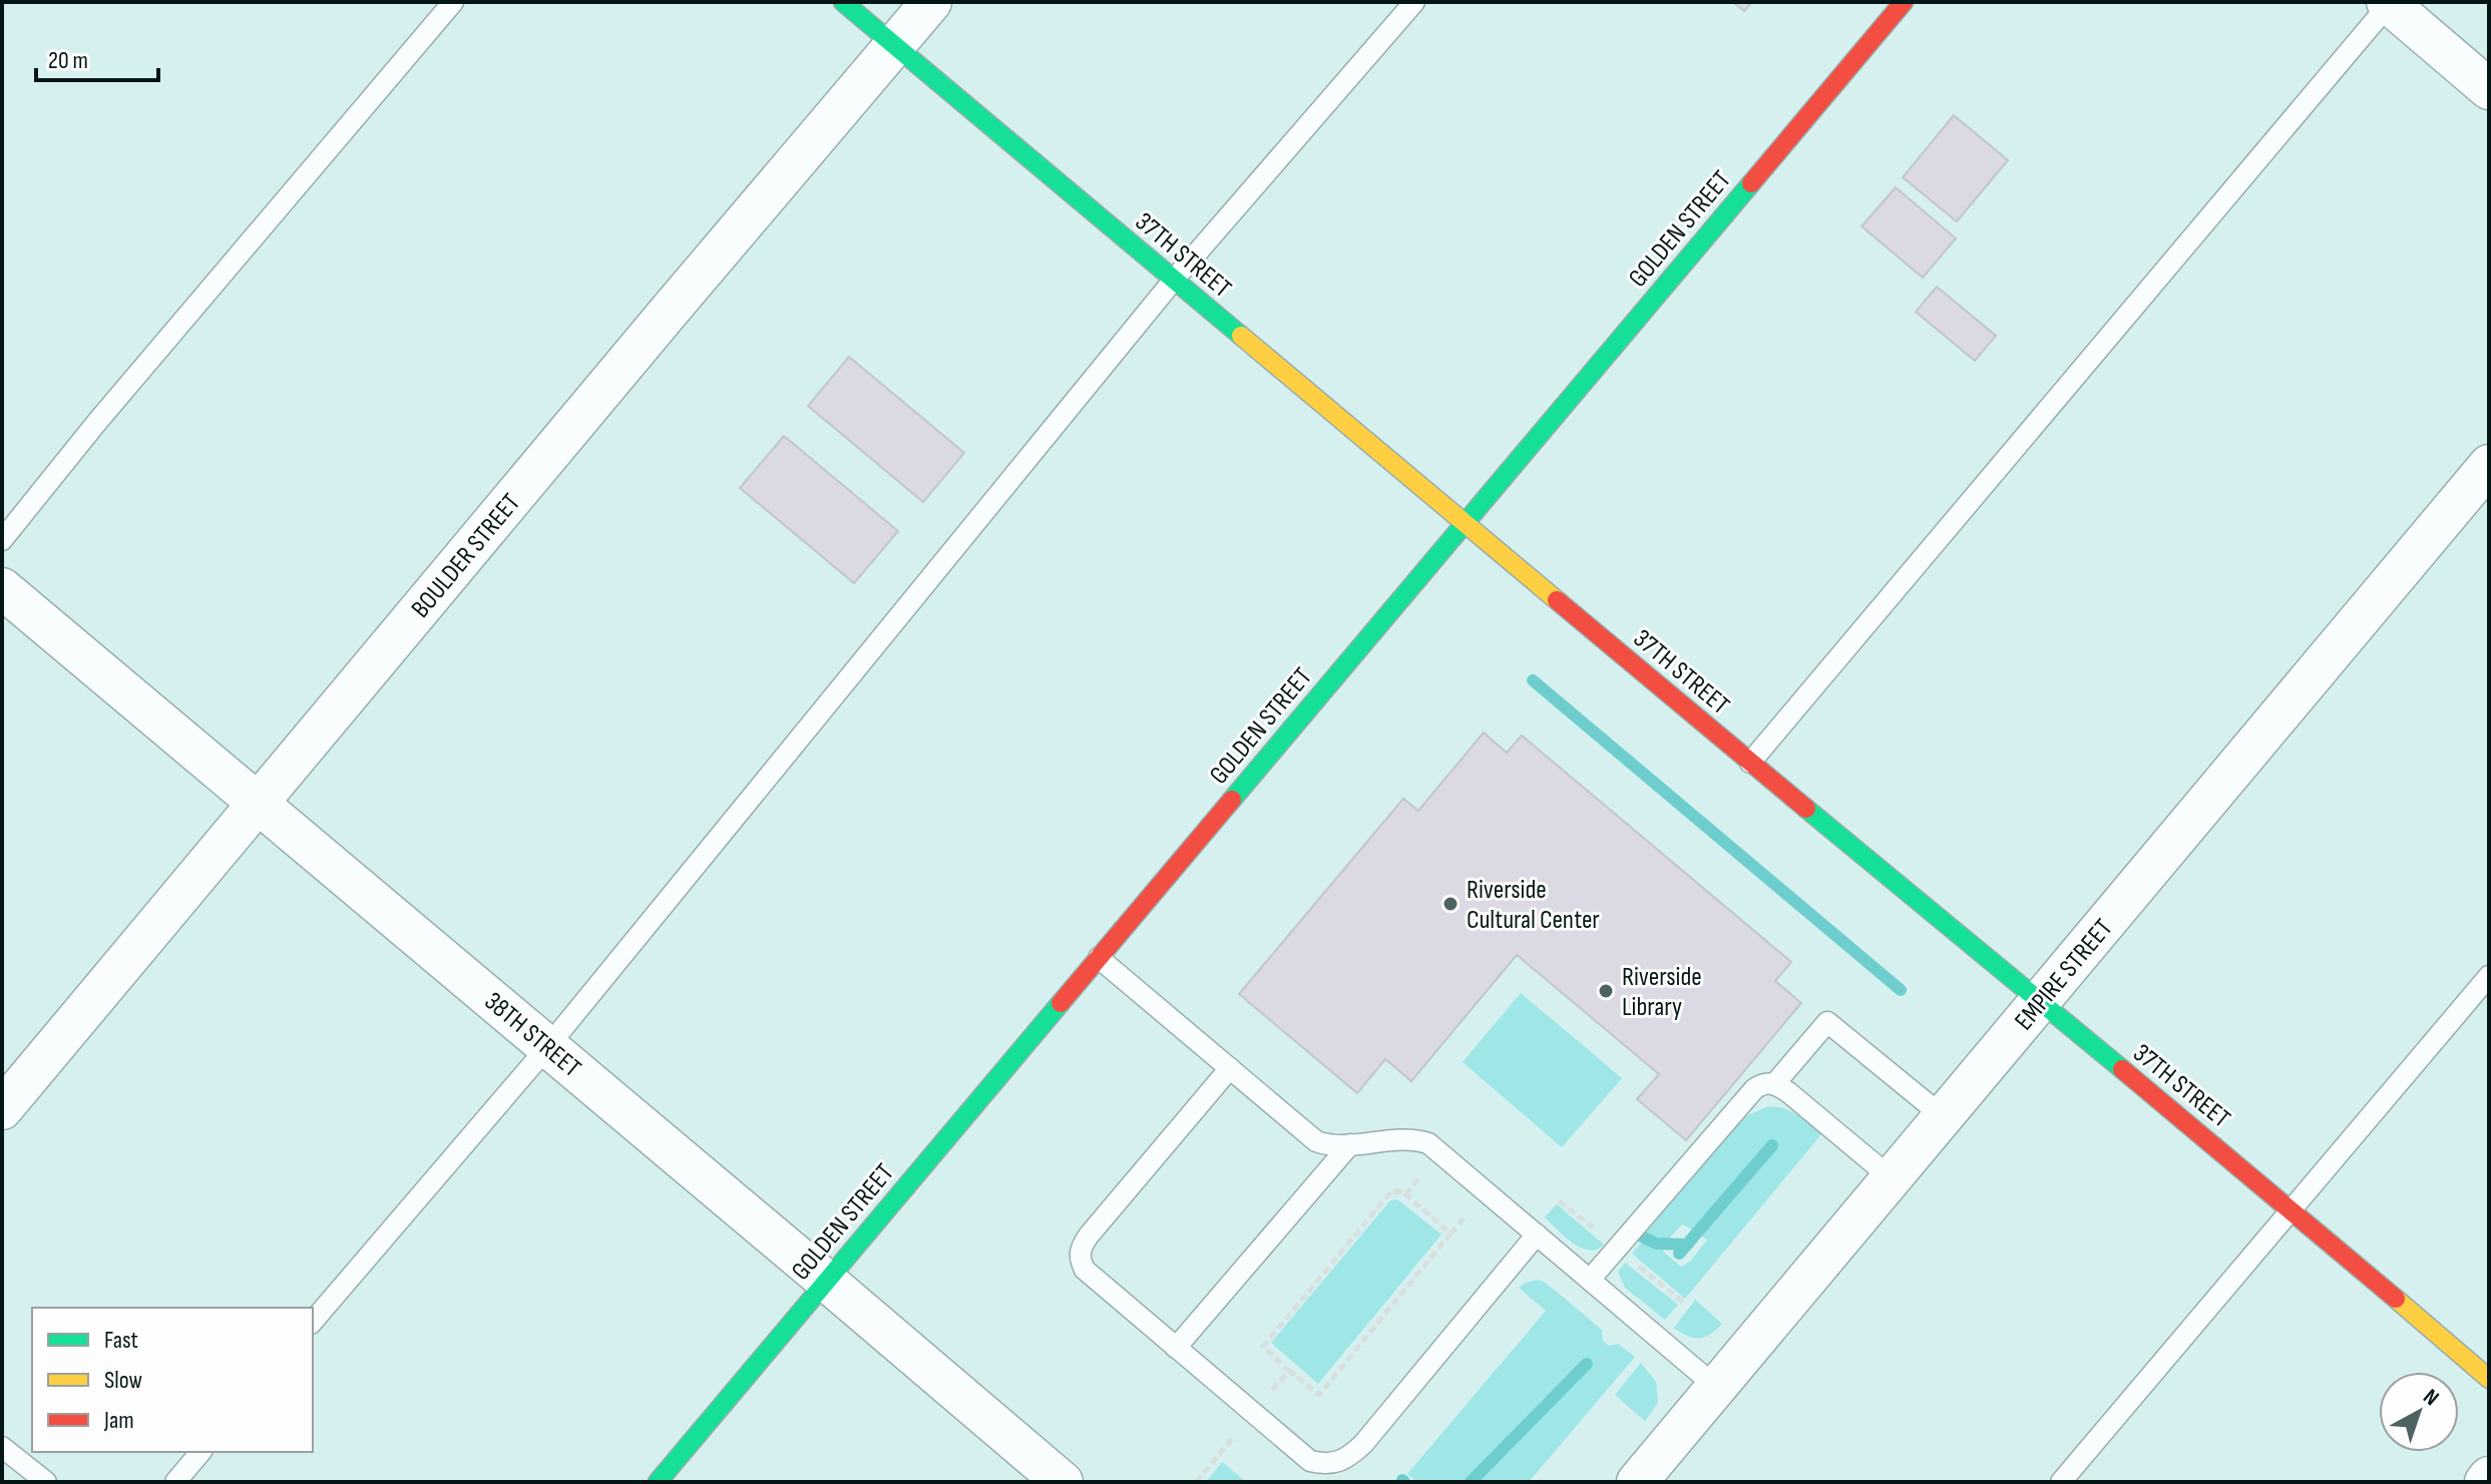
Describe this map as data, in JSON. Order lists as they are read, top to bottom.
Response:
{
  "streets": {
    "main road": ["GOLDEN STREET", "37TH STREET"],
    "street": ["BOULDER STREET", "EMPIRE STREET", "38TH STREET"]
  },
  "crossings": [
    ["GOLDEN STREET", "37TH STREET"],
    ["GOLDEN STREET", "38TH STREET"],
    ["37TH STREET", "BOULDER STREET"],
    ["37TH STREET", "EMPIRE STREET"],
    ["BOULDER STREET", "38TH STREET"]
  ],
  "places": ["Riverside Cultural Center", "Riverside Library"],
  "legend": ["Fast", "Slow", "Jam"],
  "scale_bar": "20 m",
  "north": "top right"
}
